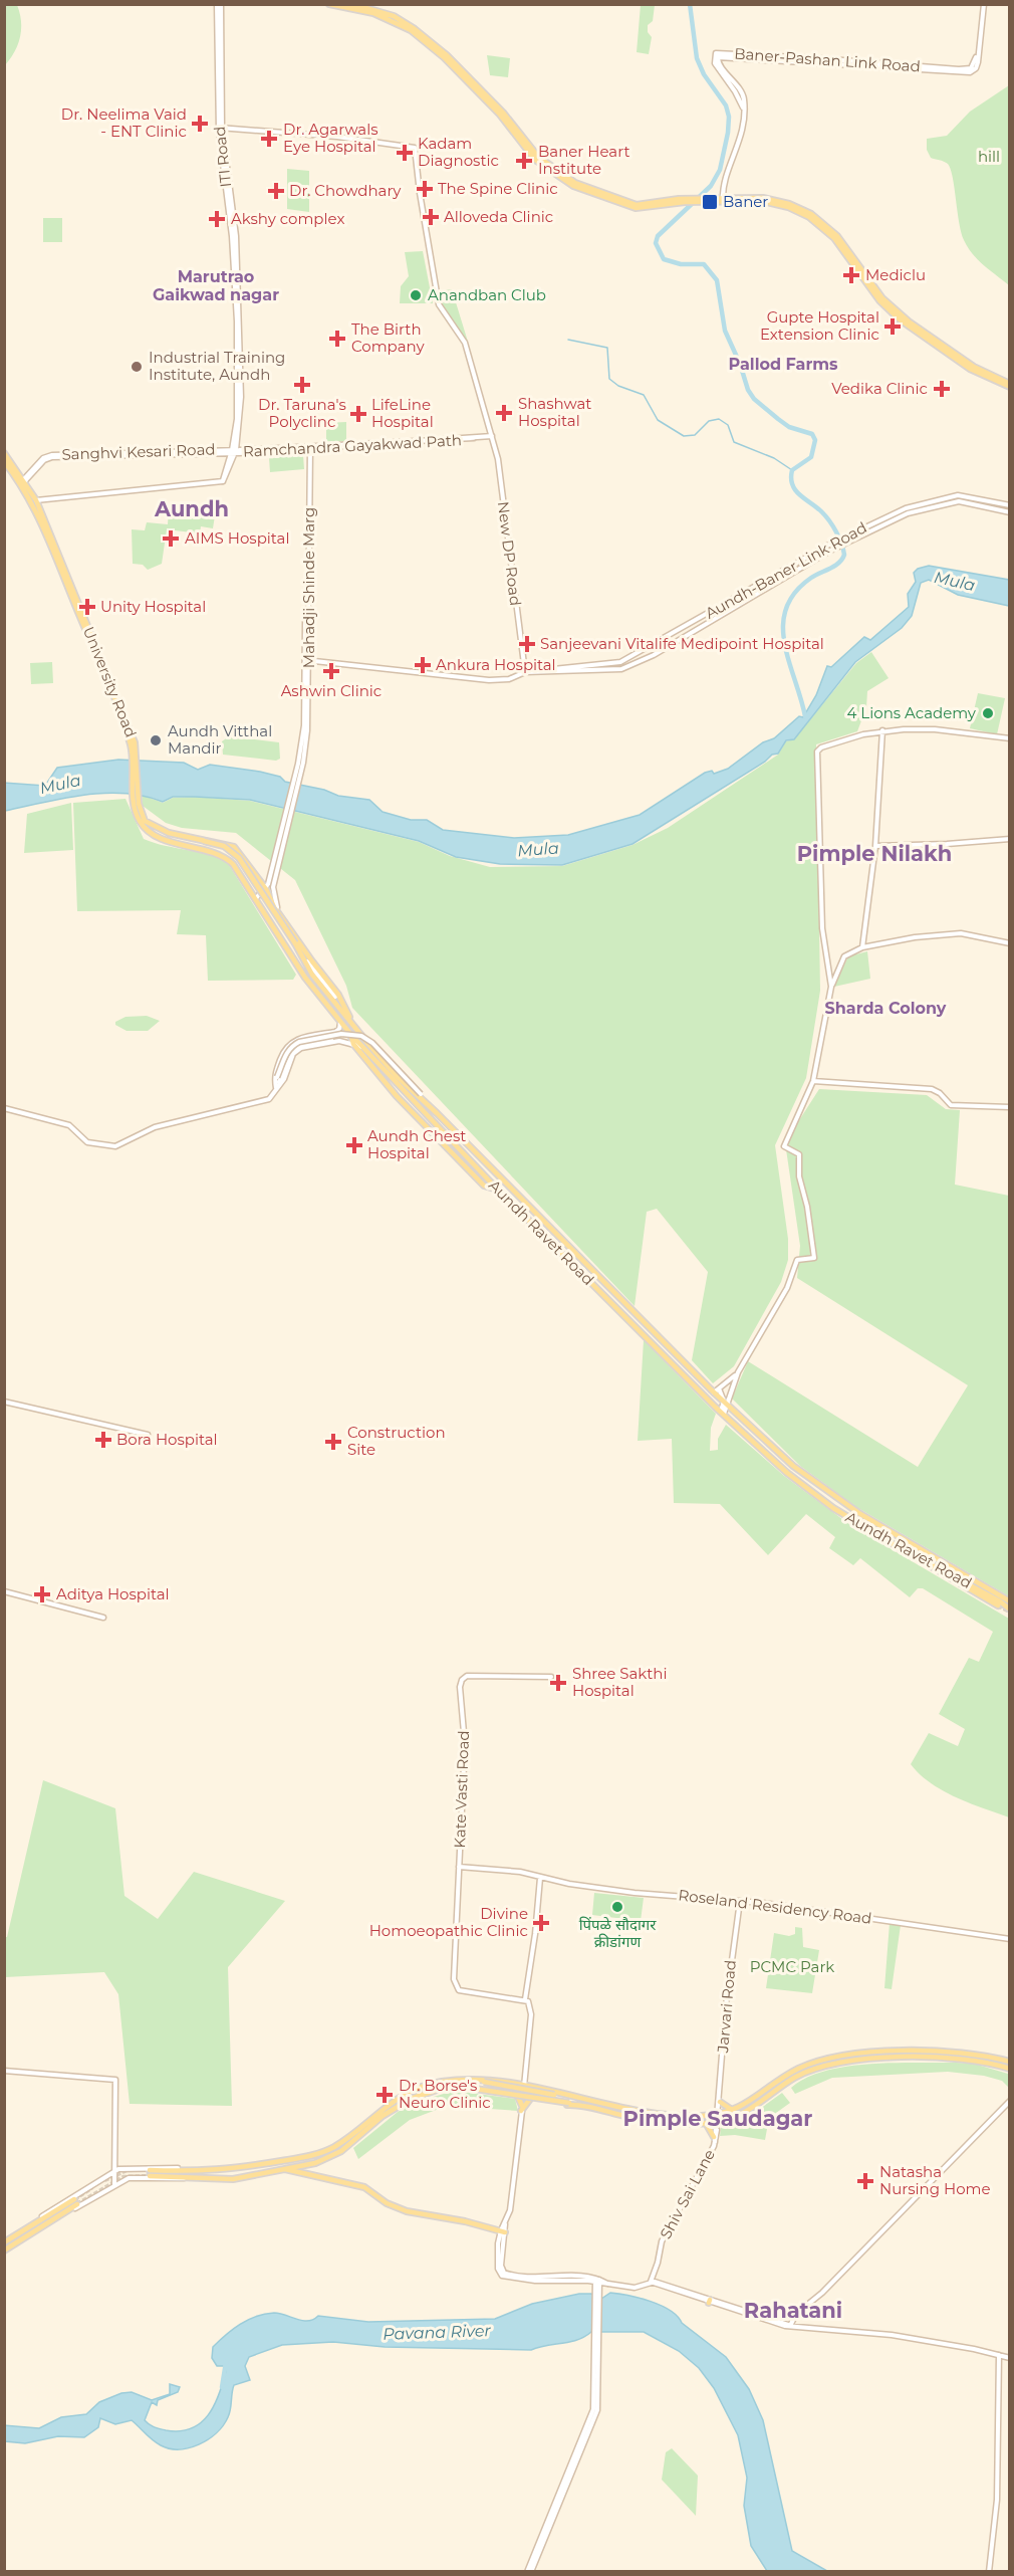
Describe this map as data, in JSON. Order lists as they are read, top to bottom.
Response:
{
  "streets": {
    "main road": ["University Road", "Aundh Ravet Road"],
    "street": [
      "Baner-Pashan Link Road",
      "ITI Road",
      "Ramchandra Gayakwad Path",
      "Sanghvi Kesari Road",
      "New DP Road",
      "Aundh-Baner Link Road",
      "Mahadji Shinde Marg",
      "Kate Vasti Road",
      "Roseland Residency Road",
      "Jarvari Road",
      "Shiv Sai Lane"
    ]
  },
  "crossings": [
    ["ITI Road", "Ramchandra Gayakwad Path"],
    ["ITI Road", "Sanghvi Kesari Road"],
    ["ITI Road", "New DP Road"],
    ["ITI Road", "University Road"],
    ["Ramchandra Gayakwad Path", "Sanghvi Kesari Road"],
    ["Ramchandra Gayakwad Path", "New DP Road"],
    ["Ramchandra Gayakwad Path", "Mahadji Shinde Marg"],
    ["Sanghvi Kesari Road", "University Road"],
    ["New DP Road", "Aundh-Baner Link Road"],
    ["Aundh-Baner Link Road", "Mahadji Shinde Marg"],
    ["University Road", "Aundh Ravet Road"],
    ["Kate Vasti Road", "Roseland Residency Road"],
    ["Roseland Residency Road", "Jarvari Road"],
    ["Jarvari Road", "Shiv Sai Lane"]
  ],
  "districts": [
    "Marutrao Gaikwad nagar",
    "Pallod Farms",
    "Aundh",
    "Pimple Nilakh",
    "Sharda Colony",
    "Pimple Saudagar",
    "Rahatani"
  ],
  "water": ["Mula", "Pavana River"],
  "parks": ["hill", "PCMC Park"],
  "places": {
    "health": [
      "Dr. Neelima Vaid - ENT Clinic",
      "Dr. Agarwals Eye Hospital",
      "Kadam Diagnostic",
      "Baner Heart Institute",
      "The Spine Clinic",
      "Dr. Chowdhary",
      "Alloveda Clinic",
      "Akshy complex",
      "Mediclu",
      "Gupte Hospital Extension Clinic",
      "The Birth Company",
      "Dr. Taruna's Polyclinc",
      "Vedika Clinic",
      "Shashwat Hospital",
      "LifeLine Hospital",
      "AIMS Hospital",
      "Unity Hospital",
      "Sanjeevani Vitalife Medipoint Hospital",
      "Ankura Hospital",
      "Ashwin Clinic",
      "Aundh Chest Hospital",
      "Bora Hospital",
      "Construction Site",
      "Aditya Hospital",
      "Shree Sakthi Hospital",
      "Divine Homoeopathic Clinic",
      "Dr. Borse's Neuro Clinic",
      "Natasha Nursing Home"
    ],
    "transit": ["Baner"],
    "other": [
      "Anandban Club",
      "Industrial Training Institute, Aundh",
      "4 Lions Academy",
      "Aundh Vitthal Mandir",
      "पिंपळे सौदागर क्रीडांगण"
    ]
  }
}
